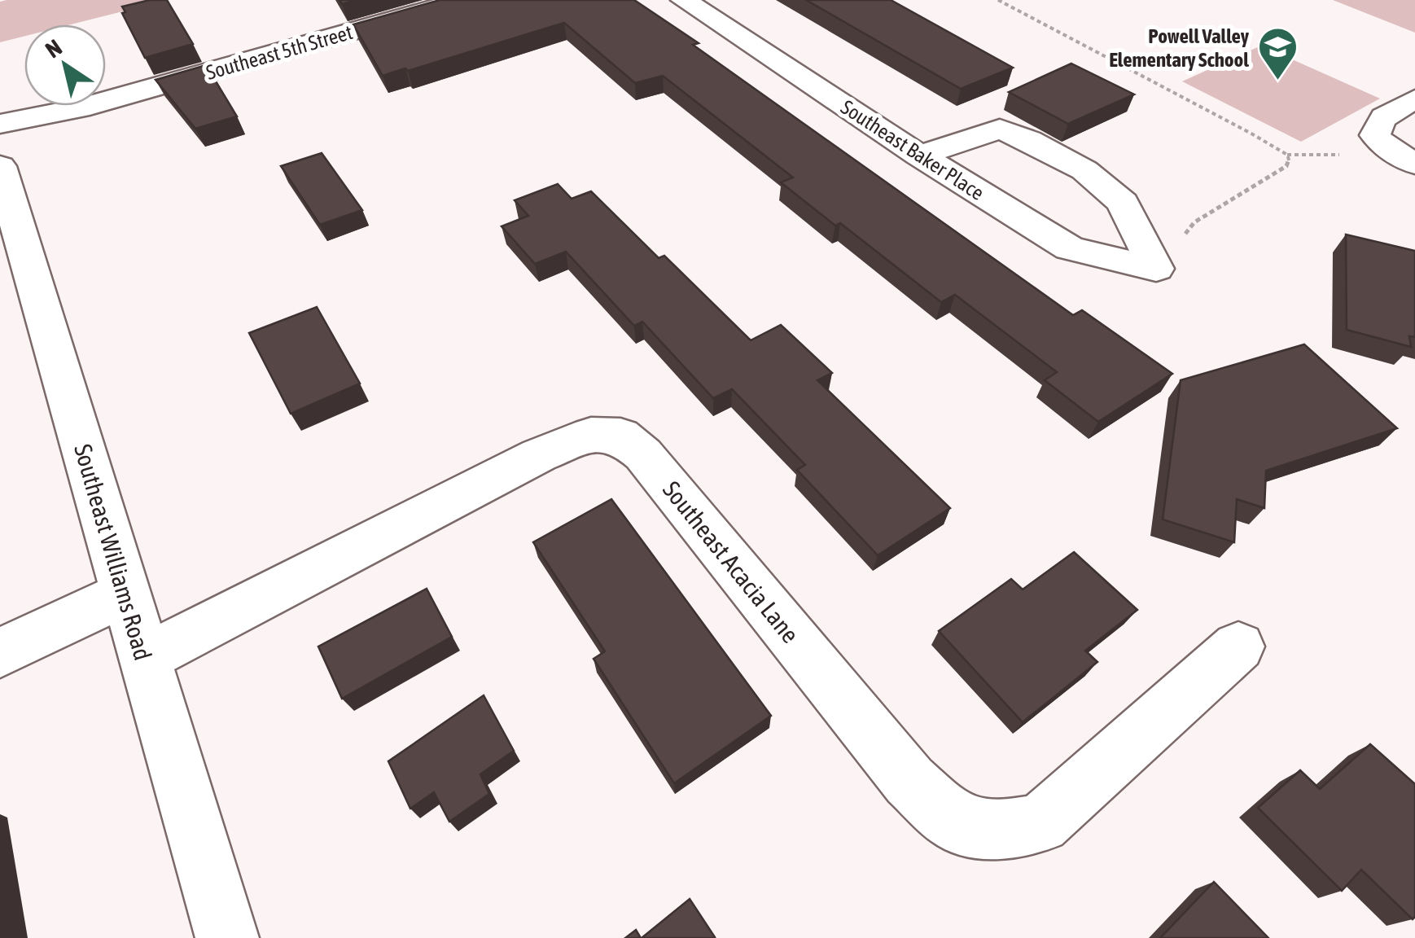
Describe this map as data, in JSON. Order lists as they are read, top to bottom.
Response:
{
  "streets": {
    "street": [
      "Southeast 5th Street",
      "Southeast Baker Place",
      "Southeast Williams Road",
      "Southeast Acacia Lane"
    ]
  },
  "crossings": [
    ["Southeast Williams Road", "Southeast Acacia Lane"]
  ],
  "places": {
    "school or university": ["Powell Valley Elementary School"]
  },
  "north": "top left"
}
